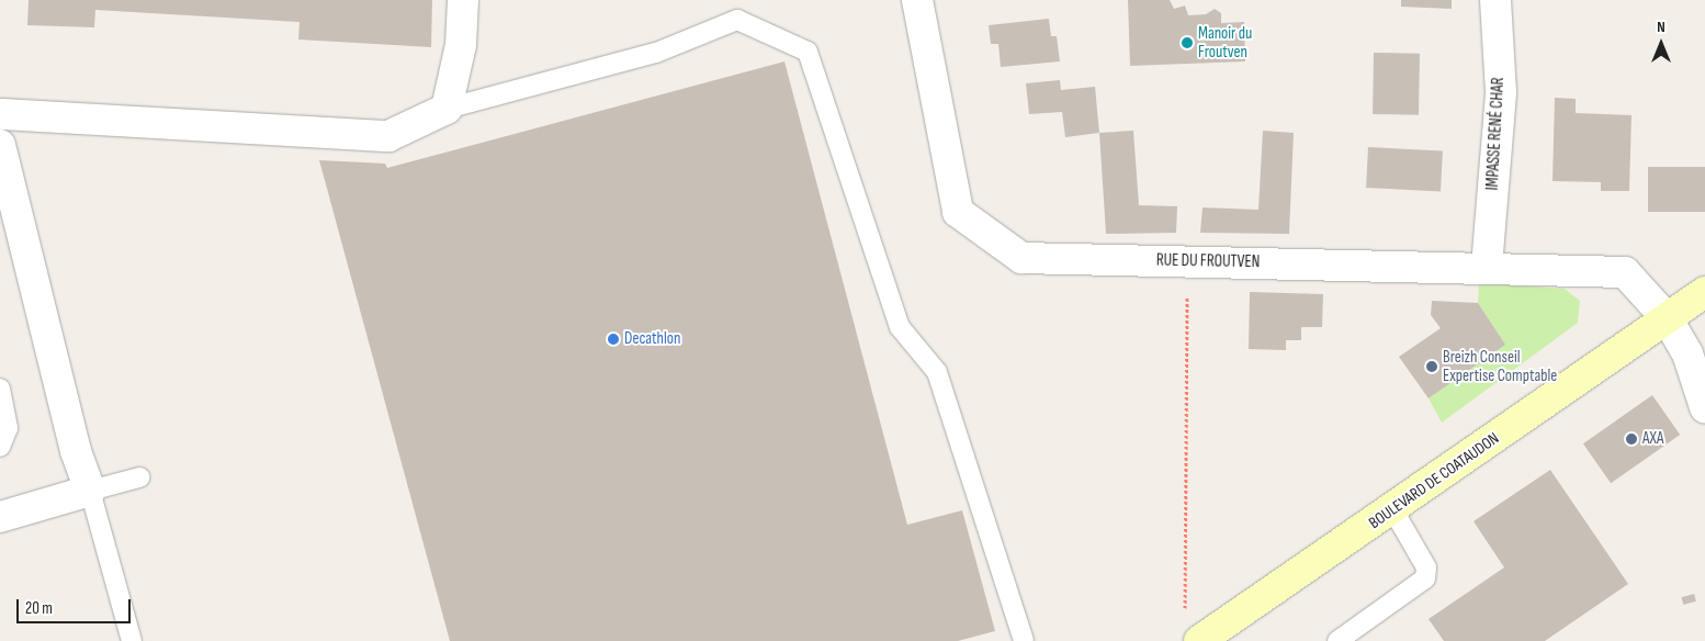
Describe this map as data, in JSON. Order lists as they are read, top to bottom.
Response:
{
  "streets": {
    "main road": ["BOULEVARD DE COATAUDON"],
    "street": ["IMPASSE RENÉ CHAR", "RUE DU FROUTVEN"]
  },
  "crossings": [
    ["IMPASSE RENÉ CHAR", "RUE DU FROUTVEN"],
    ["RUE DU FROUTVEN", "BOULEVARD DE COATAUDON"]
  ],
  "places": [
    "Manoir du Froutven",
    "Decathlon",
    "Breizh Conseil Expertise Comptable",
    "AXA"
  ],
  "scale_bar": "20 m",
  "north": "top"
}
